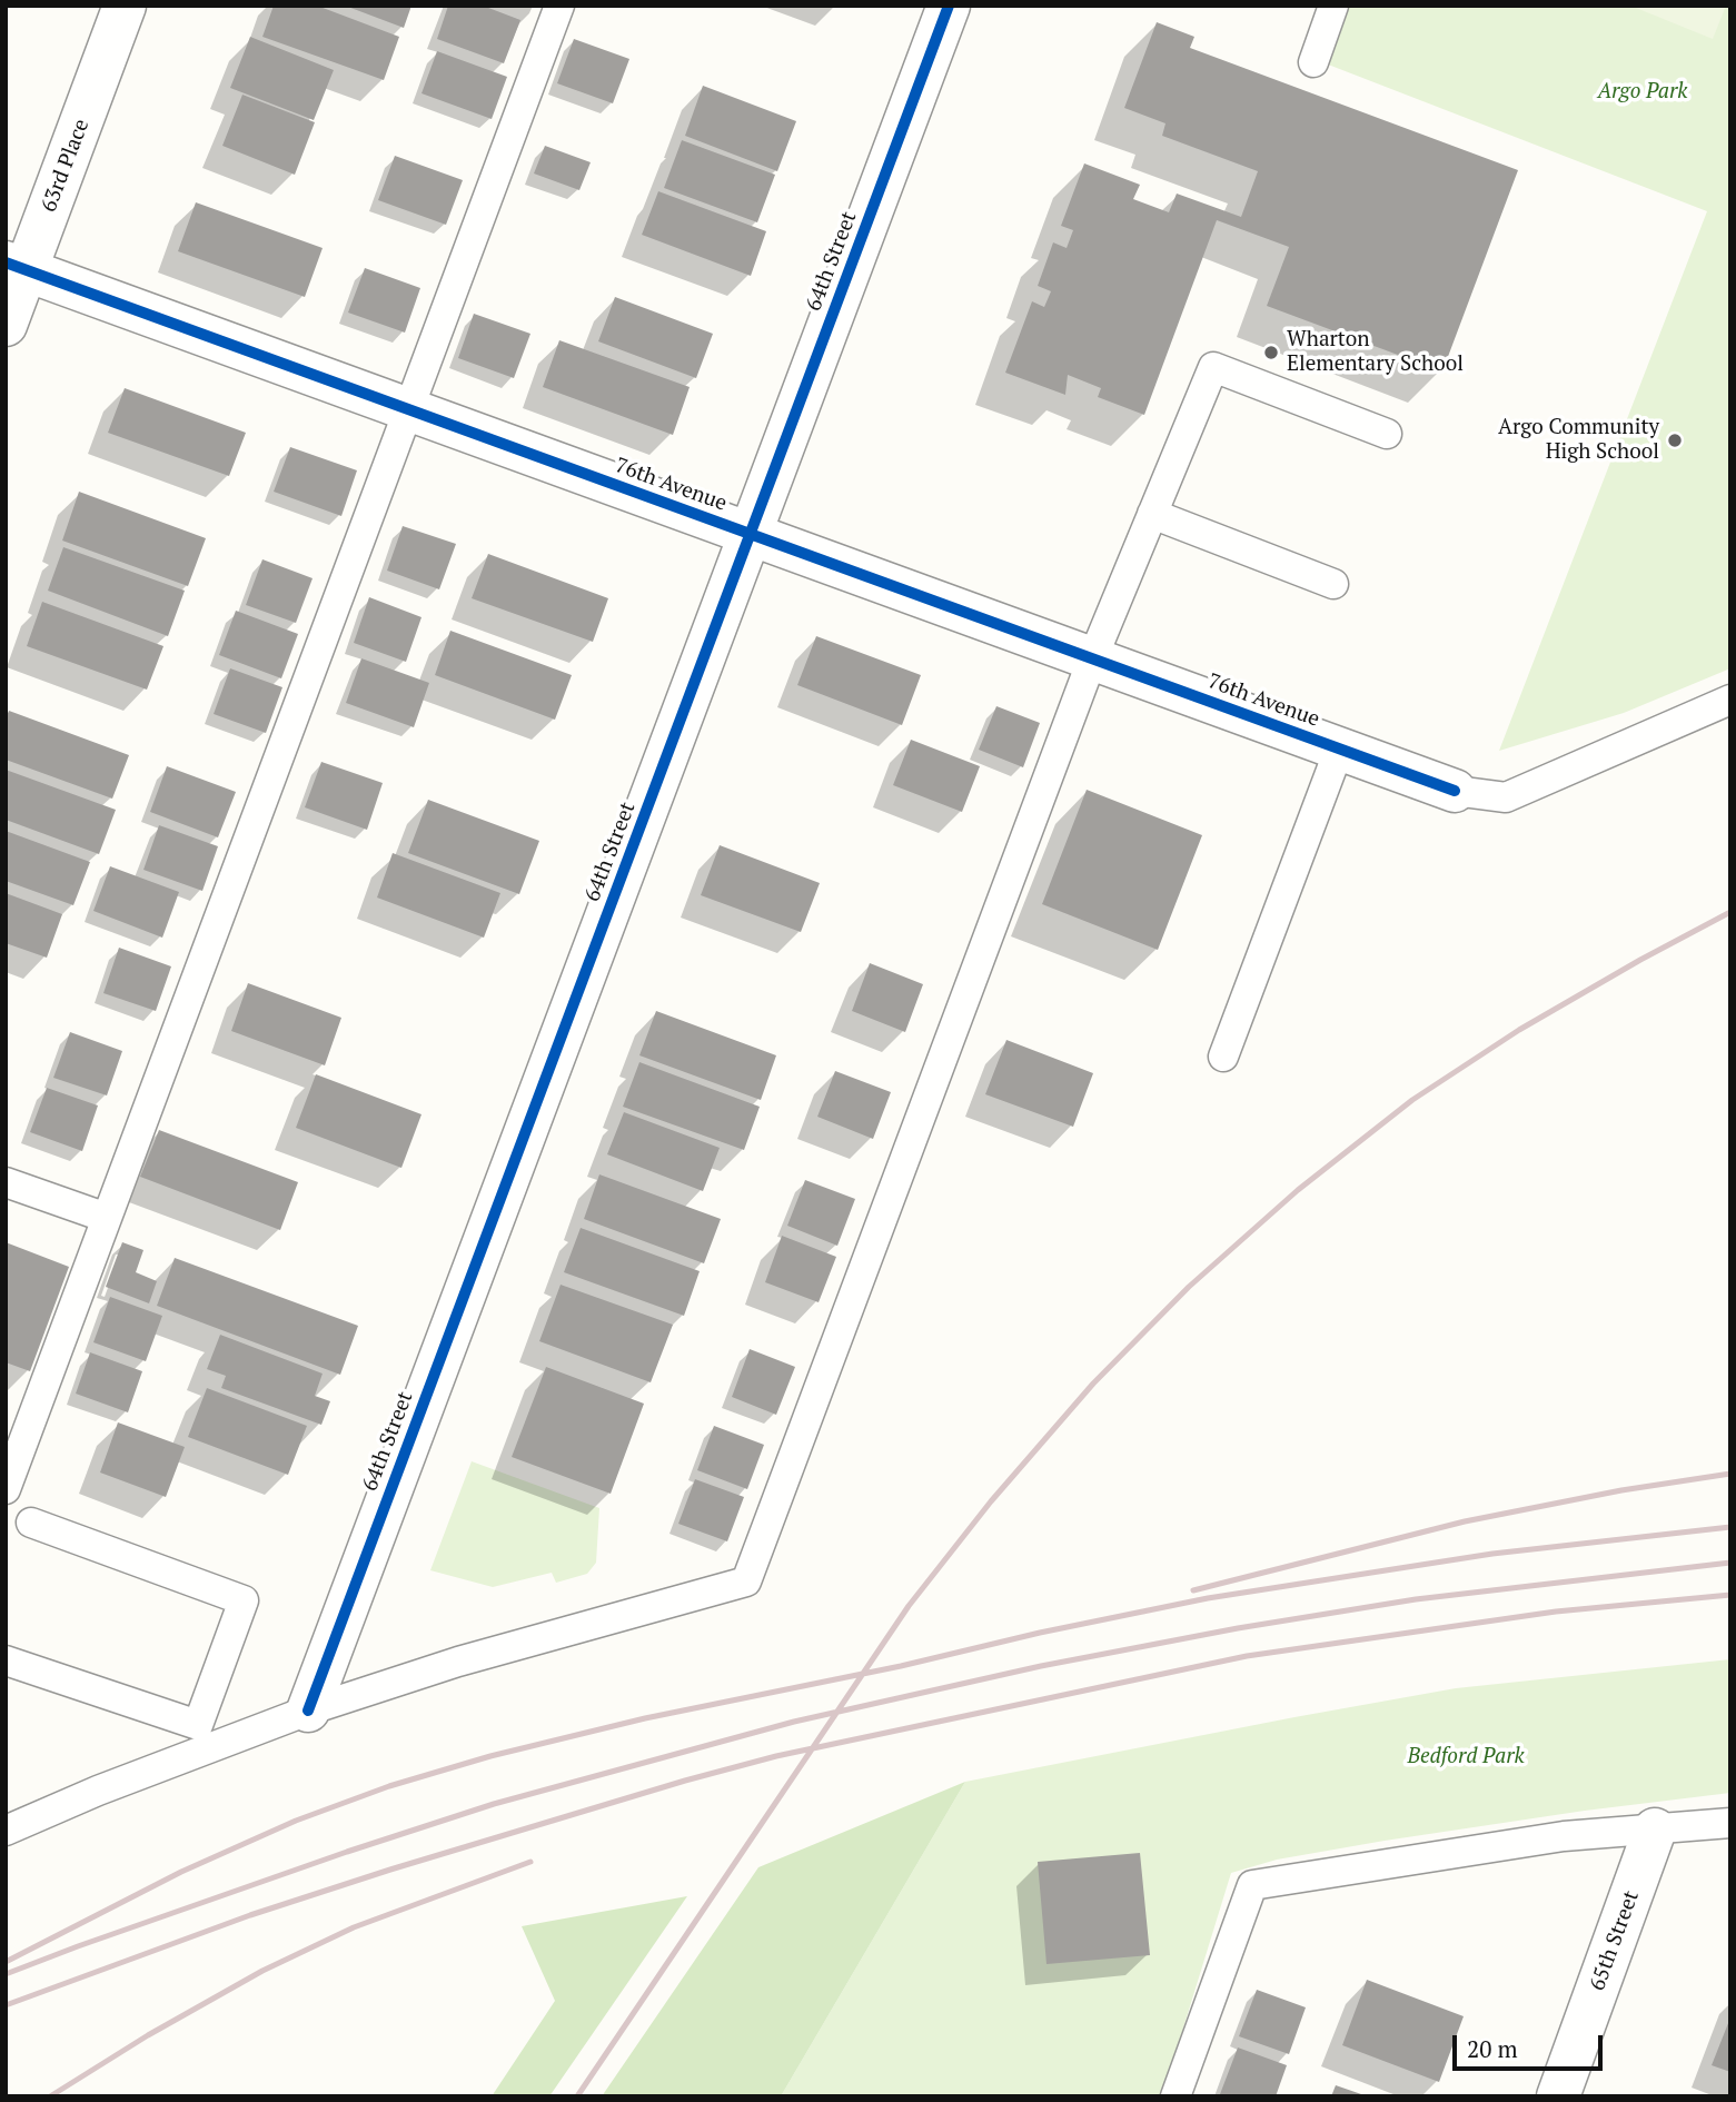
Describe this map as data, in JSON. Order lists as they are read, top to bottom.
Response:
{
  "streets": {
    "street": [
      "63rd Place",
      "64th Street",
      "76th Avenue",
      "65th Street"
    ]
  },
  "crossings": [
    ["63rd Place", "76th Avenue"],
    ["64th Street", "76th Avenue"]
  ],
  "parks": ["Argo Park", "Bedford Park"],
  "places": ["Wharton Elementary School", "Argo Community High School"],
  "scale_bar": "20 m"
}
